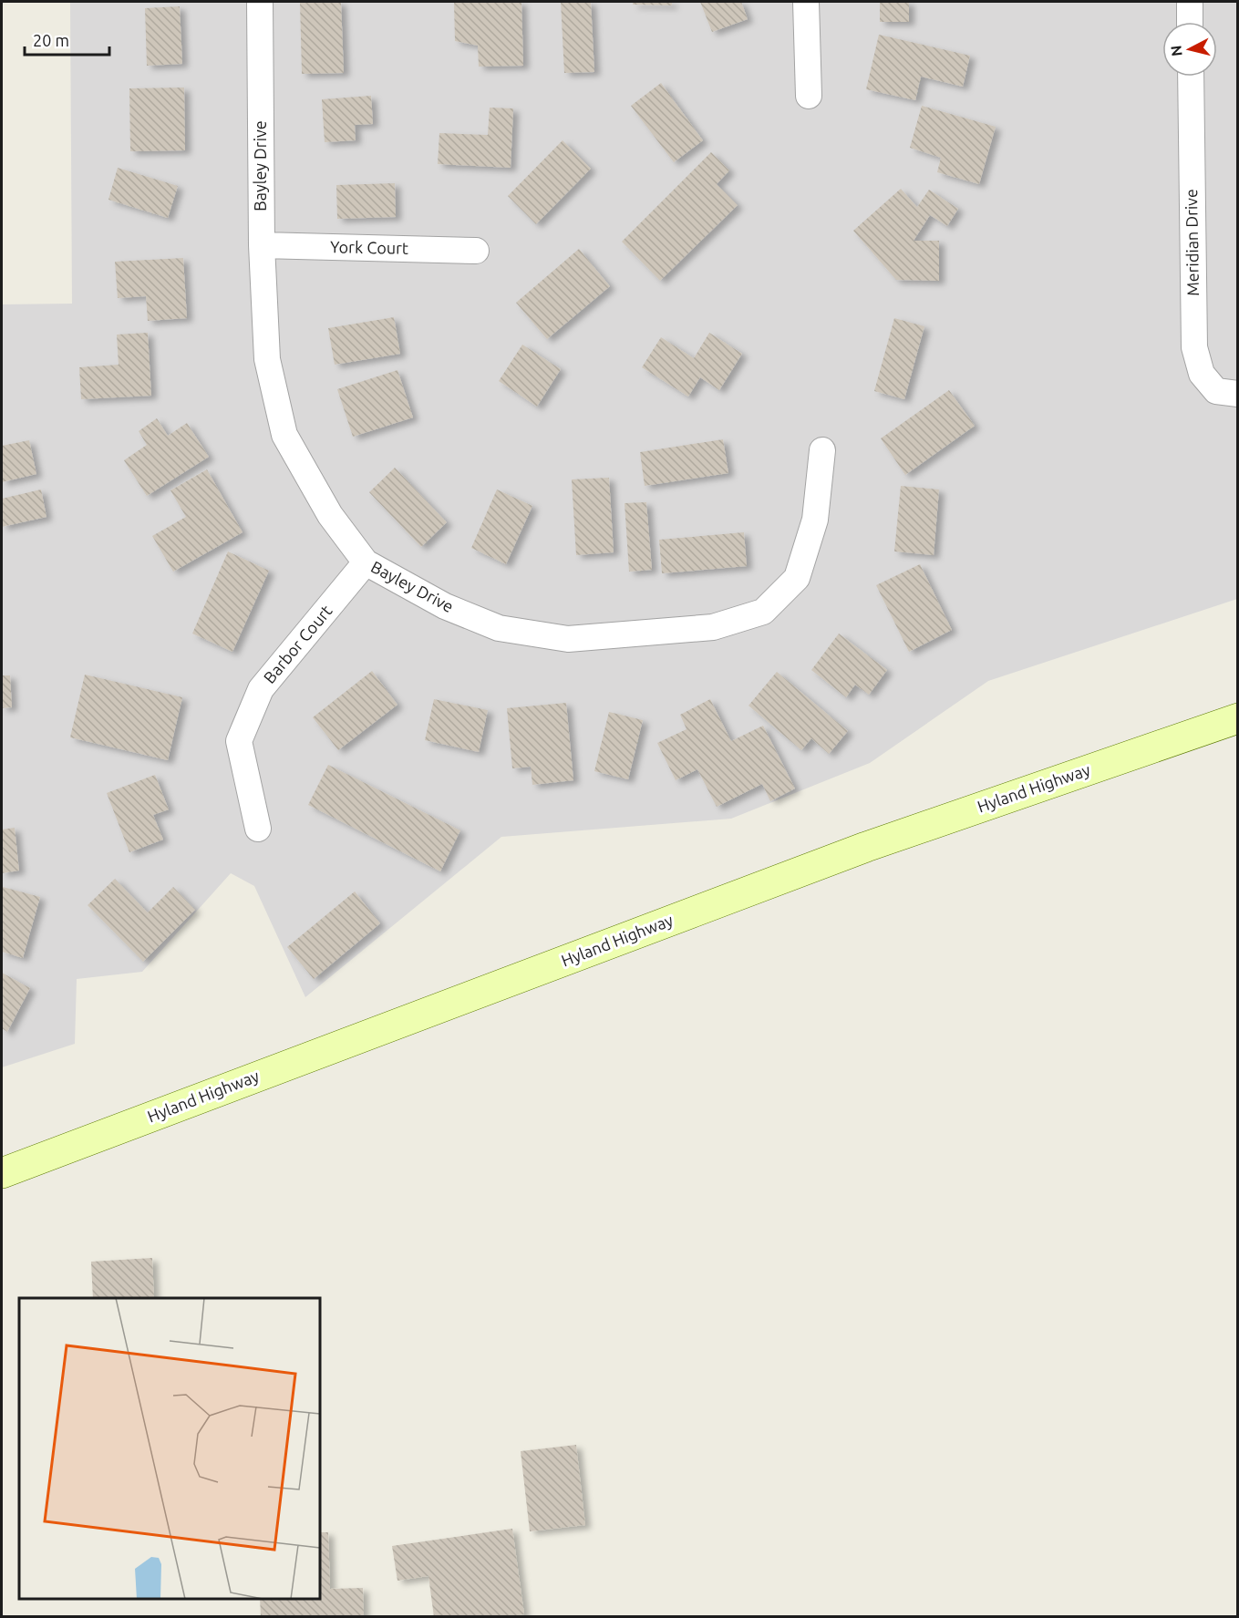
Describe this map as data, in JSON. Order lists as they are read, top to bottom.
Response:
{
  "streets": {
    "main road": ["Hyland Highway"],
    "street": [
      "Bayley Drive",
      "Meridian Drive",
      "York Court",
      "Barbor Court"
    ]
  },
  "crossings": [
    ["Bayley Drive", "York Court"],
    ["Bayley Drive", "Barbor Court"]
  ],
  "scale_bar": "20 m",
  "north": "left"
}
